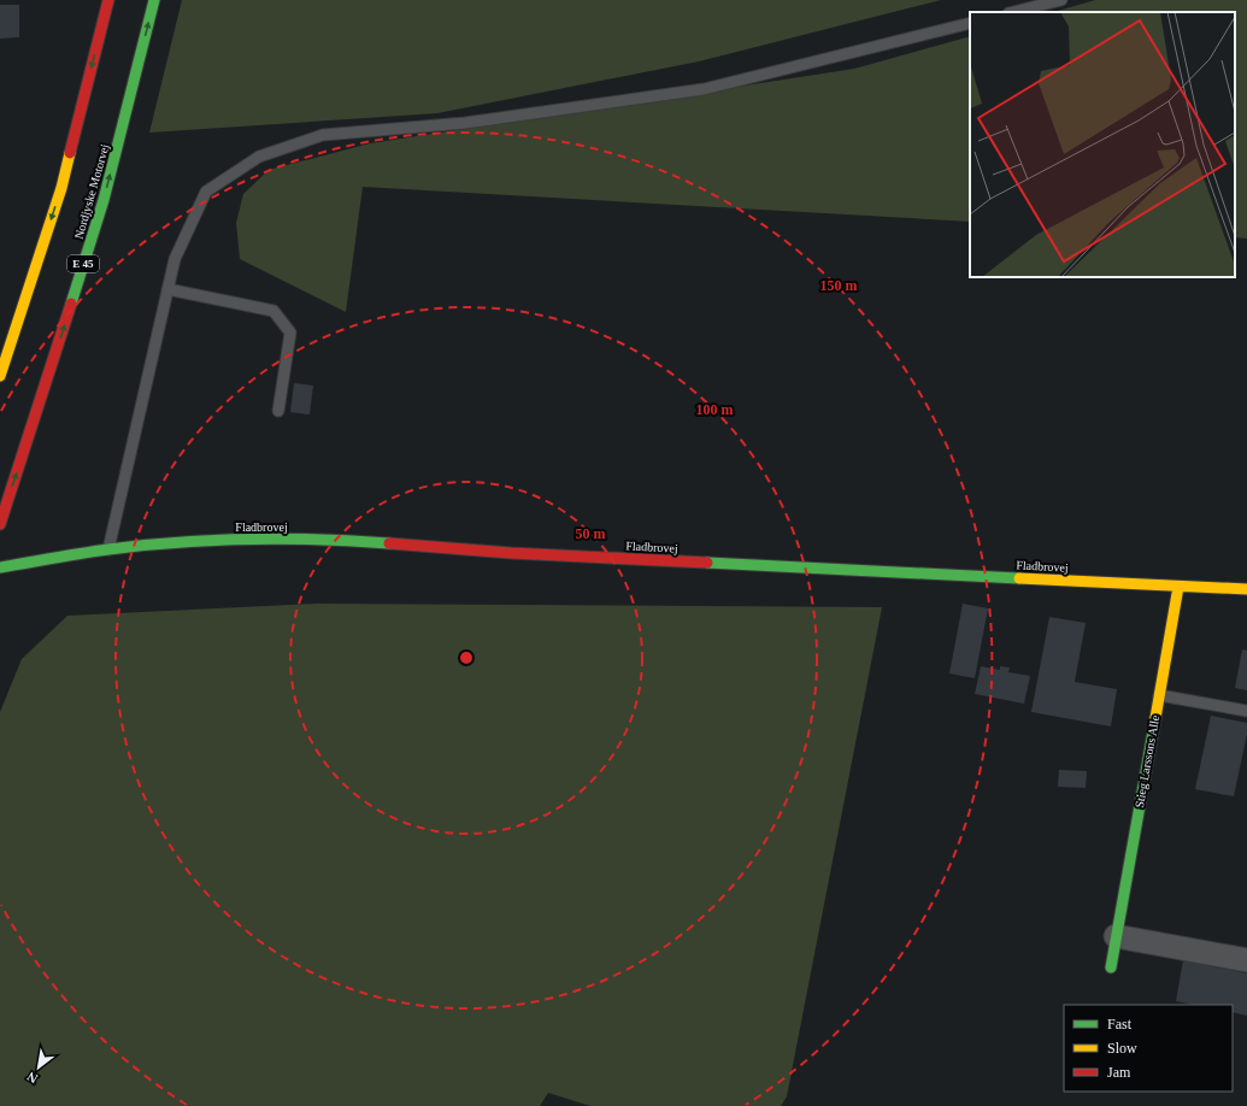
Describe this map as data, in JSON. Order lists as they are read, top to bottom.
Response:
{
  "streets": {
    "main road": [
      "Nordjyske Motorvej",
      "E 45",
      "Fladbrovej",
      "Stieg Larssons Alle"
    ]
  },
  "crossings": [
    ["Fladbrovej", "Stieg Larssons Alle"]
  ],
  "legend": ["Fast", "Slow", "Jam"],
  "north": "bottom left",
  "rings": ["150 m", "100 m", "50 m"]
}
